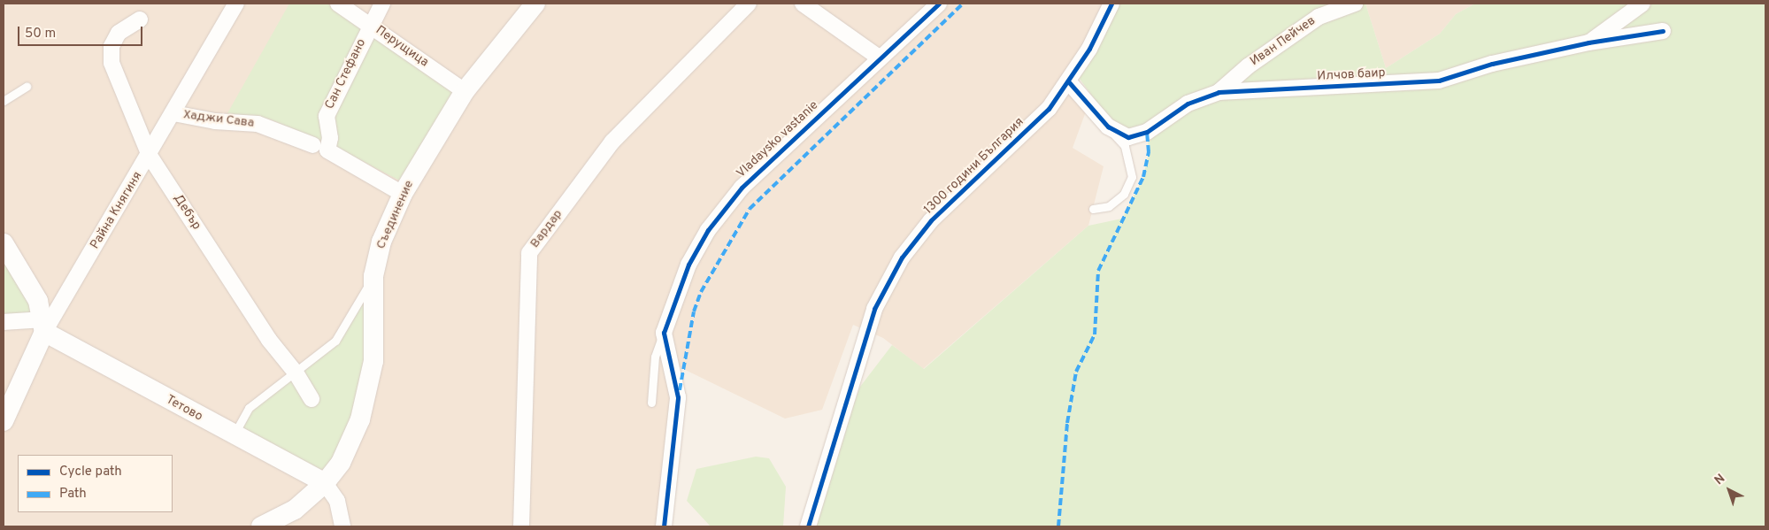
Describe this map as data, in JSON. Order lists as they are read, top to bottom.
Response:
{
  "streets": {
    "street": [
      "Иван Пейчев",
      "Перущица",
      "Сан Стефано",
      "Илчов баир",
      "Хаджи Сава",
      "Vladaysko vastanie",
      "1300 години България",
      "Райна Княгиня",
      "Дебър",
      "Съединение",
      "Вардар",
      "Тетово"
    ]
  },
  "crossings": [
    ["Иван Пейчев", "Илчов баир"],
    ["Перущица", "Сан Стефано"],
    ["Перущица", "Съединение"],
    ["Сан Стефано", "Хаджи Сава"],
    ["Илчов баир", "1300 години България"],
    ["Хаджи Сава", "Райна Княгиня"],
    ["Хаджи Сава", "Съединение"],
    ["Райна Княгиня", "Дебър"],
    ["Райна Княгиня", "Тетово"],
    ["Съединение", "Тетово"]
  ],
  "legend": ["Cycle path", "Path"],
  "scale_bar": "50 m",
  "north": "top left"
}
